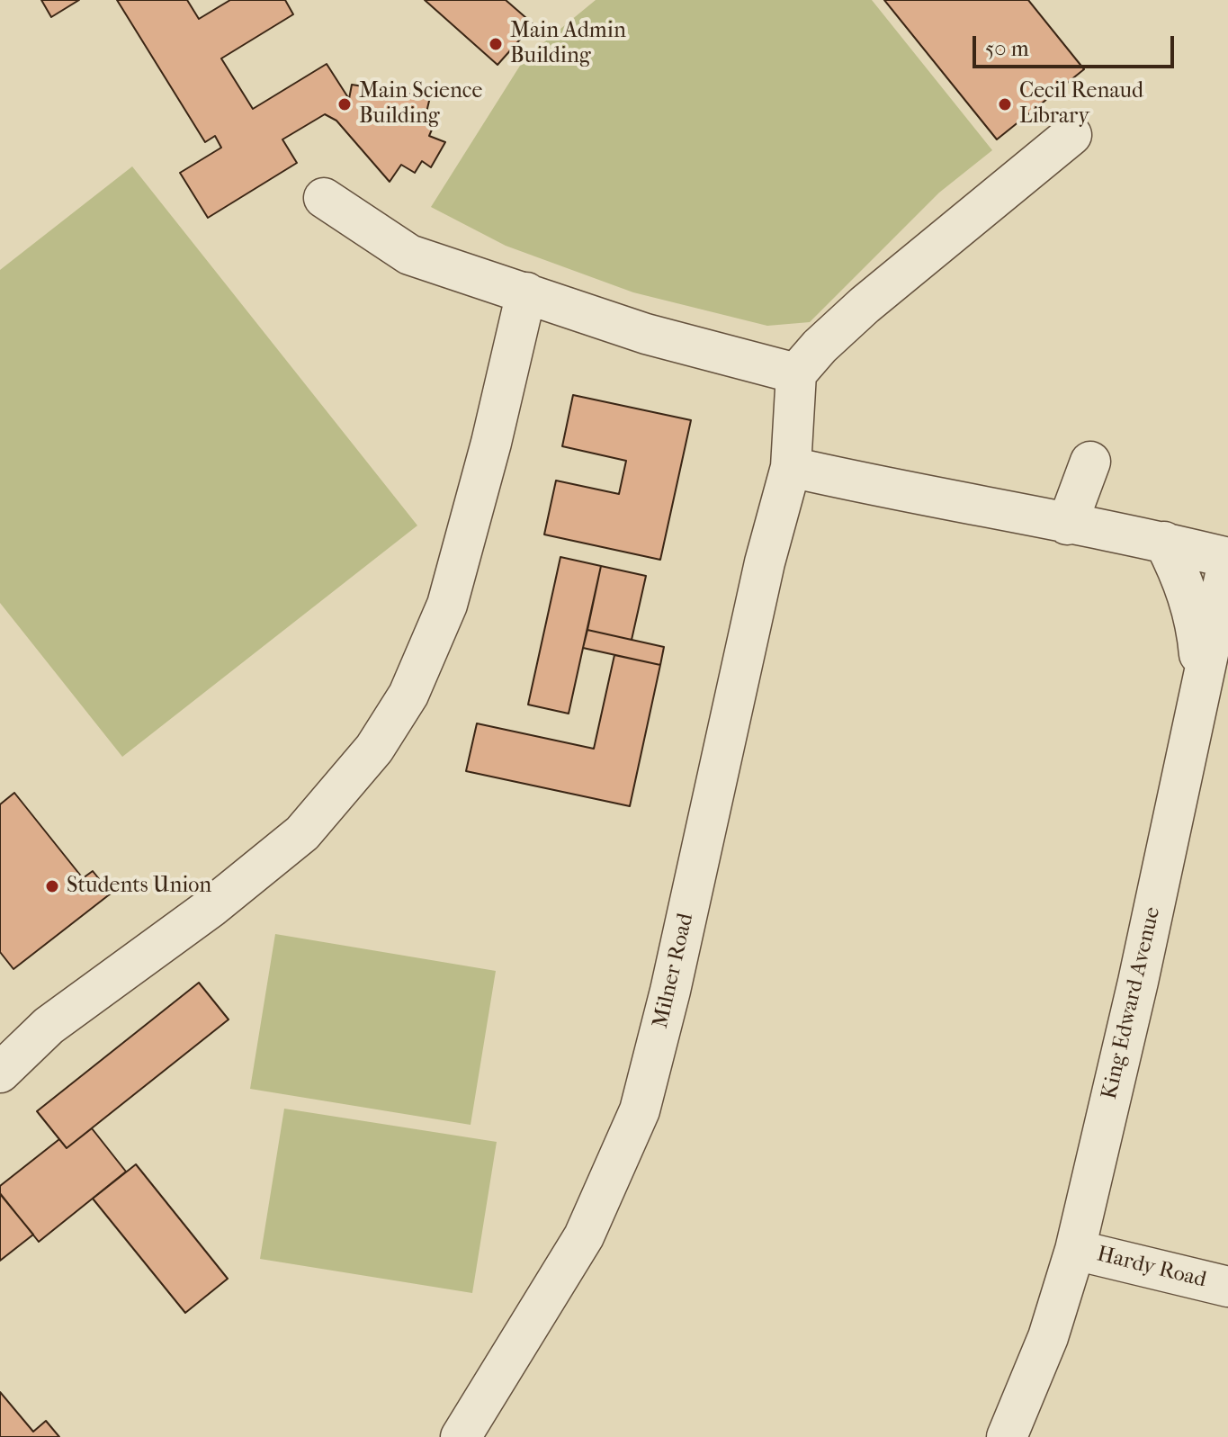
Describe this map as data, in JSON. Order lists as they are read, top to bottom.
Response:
{
  "streets": {
    "street": ["Milner Road", "King Edward Avenue", "Hardy Road"]
  },
  "crossings": [
    ["King Edward Avenue", "Hardy Road"]
  ],
  "places": [
    "Main Admin Building",
    "Main Science Building",
    "Cecil Renaud Library",
    "Students Union"
  ],
  "scale_bar": "50 m"
}
